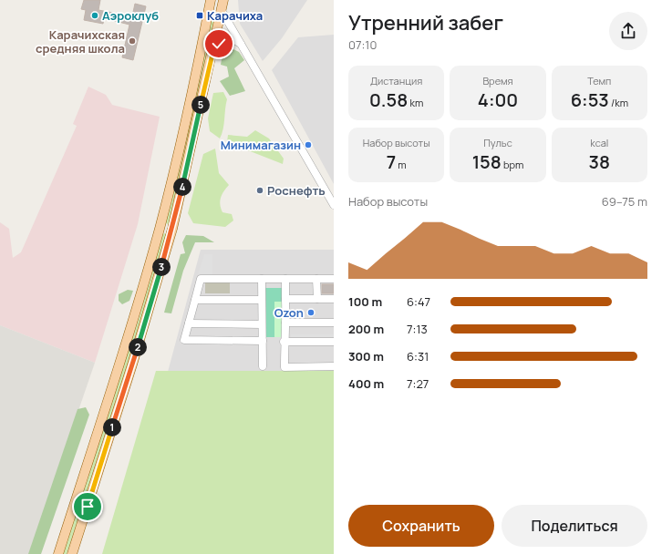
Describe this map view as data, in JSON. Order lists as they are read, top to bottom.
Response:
{
  "places": {
    "other": [
      "Аэроклуб",
      "Карачихская средняя школа",
      "Минимагазин",
      "Роснефть",
      "Ozon"
    ],
    "transit": ["Карачиха"]
  },
  "page": {
    "heading": ["Утренний забег", "07:10"],
    "stats": [
      ["Дистанция", "0.58 km"],
      ["Время", "4:00"],
      ["Темп", "6:53 /km"],
      ["Набор высоты", "7 m"],
      ["Пульс", "158 bpm"],
      ["kcal", "38"]
    ],
    "pins": [
      "5",
      "4",
      "3",
      "2",
      "1"
    ],
    "chart": ["Набор высоты", "69–75 m"],
    "list": [
      {
        "name": "100 m",
        "note": "6:47"
      },
      {
        "name": "200 m",
        "note": "7:13"
      },
      {
        "name": "300 m",
        "note": "6:31"
      },
      {
        "name": "400 m",
        "note": "7:27"
      }
    ],
    "buttons": ["Сохранить", "Поделиться"]
  }
}
